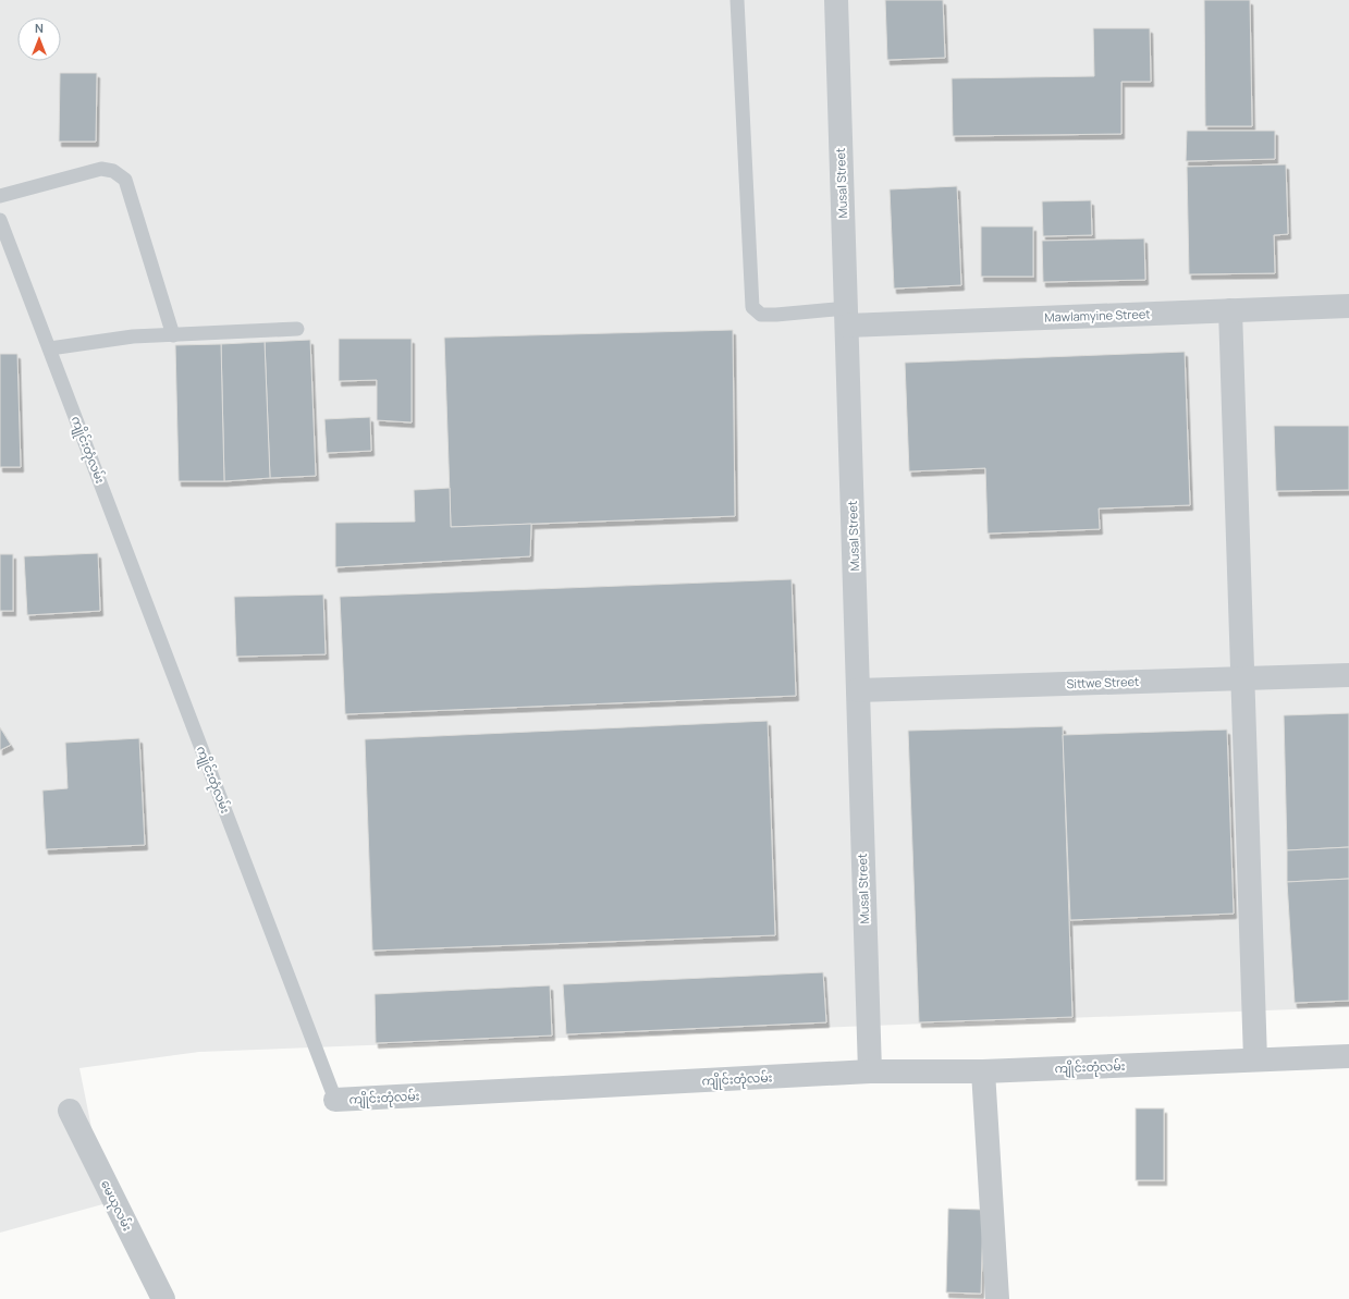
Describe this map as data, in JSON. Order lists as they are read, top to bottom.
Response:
{
  "streets": {
    "street": [
      "Musal Street",
      "Mawlamyine Street",
      "ကျိုင်းတုံလမ်း",
      "Sittwe Street",
      "မေယုလမ်း"
    ]
  },
  "crossings": [
    ["Musal Street", "Mawlamyine Street"],
    ["Musal Street", "ကျိုင်းတုံလမ်း"],
    ["Musal Street", "Sittwe Street"]
  ],
  "north": "top"
}
